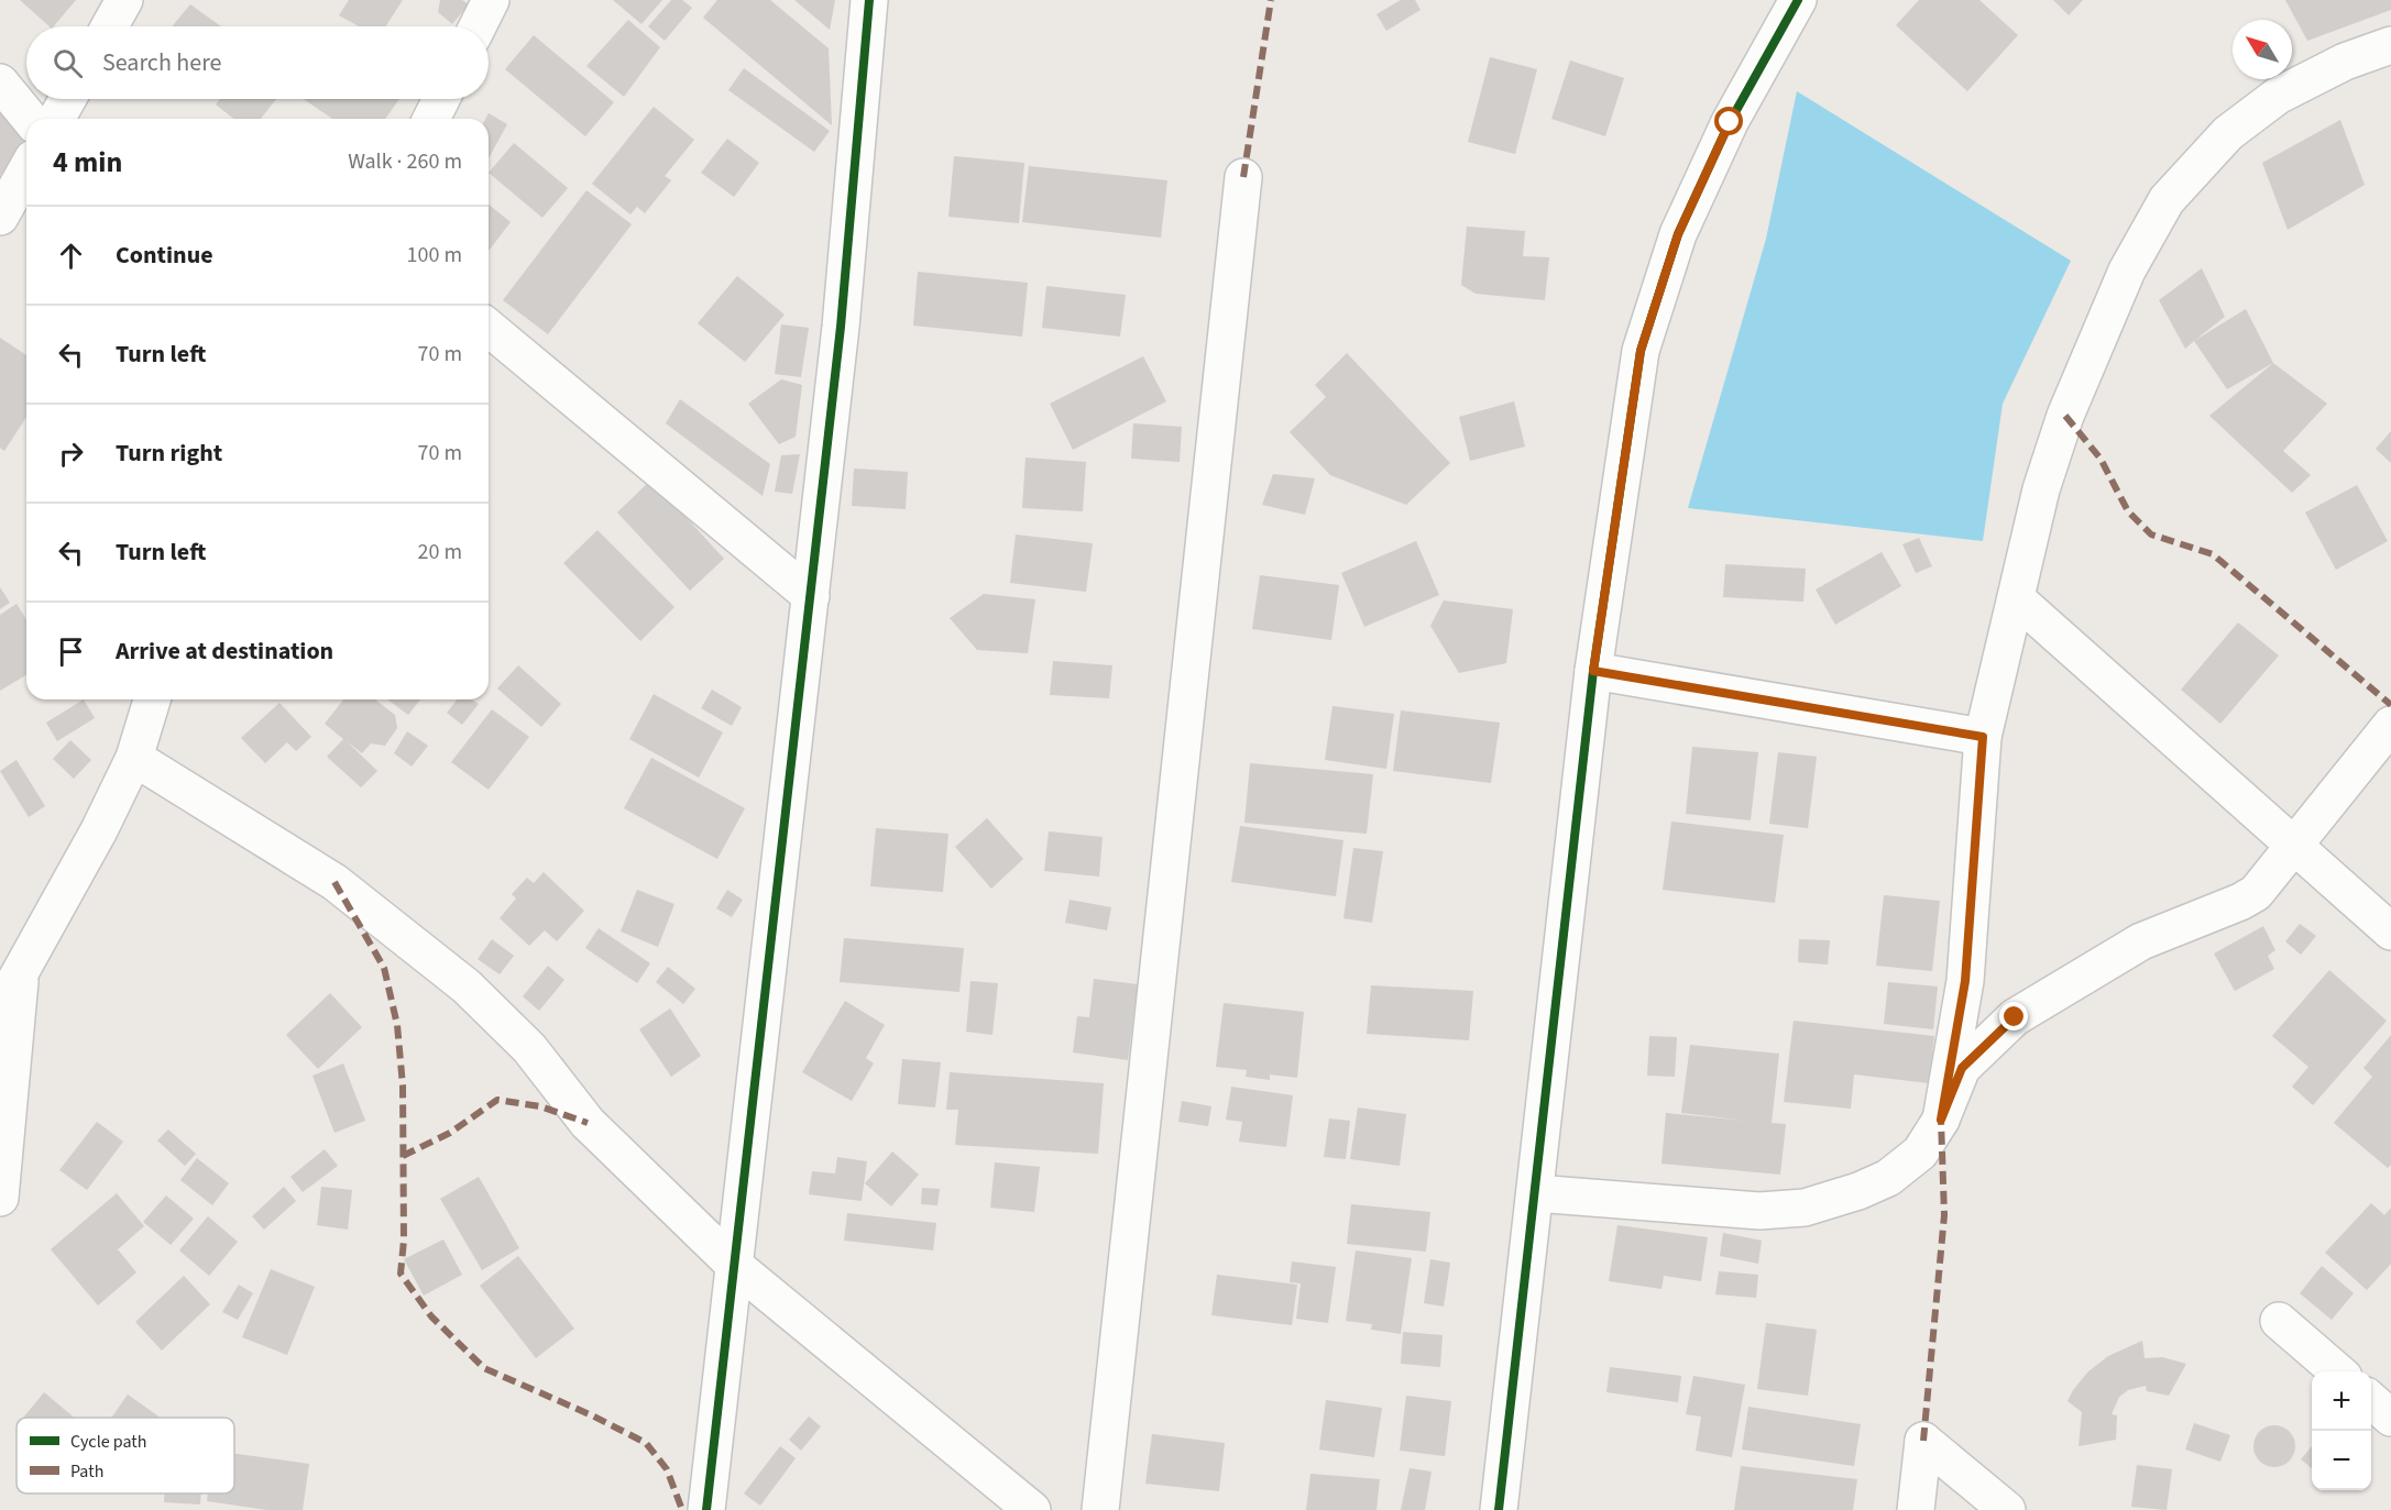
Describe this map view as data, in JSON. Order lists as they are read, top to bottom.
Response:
{
  "legend": ["Cycle path", "Path"],
  "north": "top left",
  "page": {
    "search": "Search here",
    "heading": ["4 min", "Walk · 260 m"],
    "list": [
      ["Continue", "100 m"],
      ["Turn left", "70 m"],
      ["Turn right", "70 m"],
      ["Turn left", "20 m"],
      "Arrive at destination"
    ],
    "map_buttons": ["+", "−"]
  }
}
